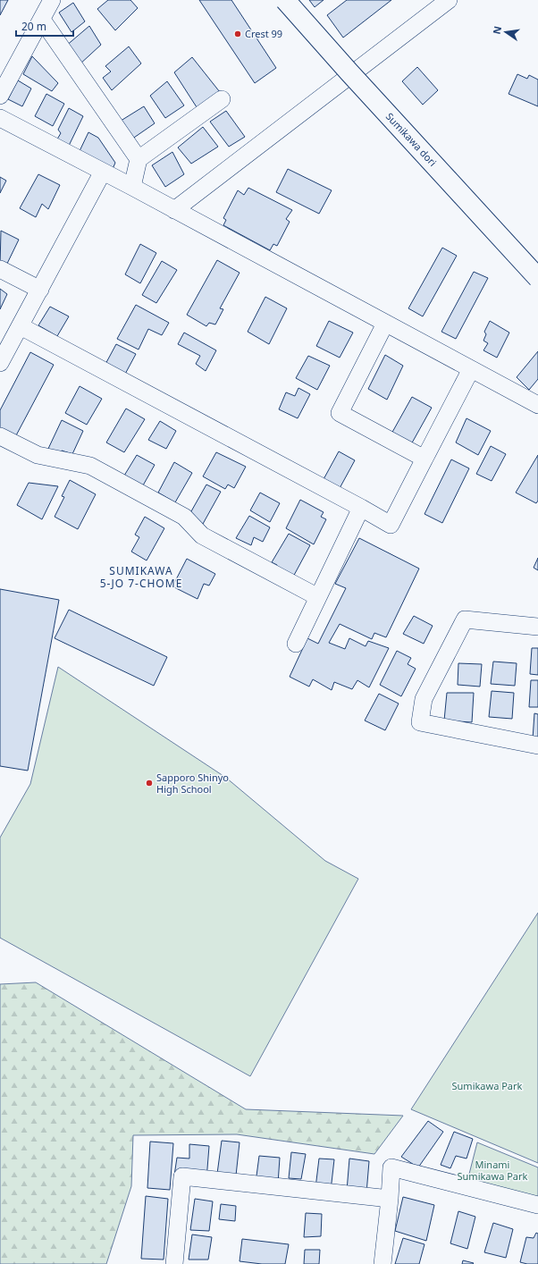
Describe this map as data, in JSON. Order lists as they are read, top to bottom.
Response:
{
  "streets": {
    "street": ["Sumikawa dori"]
  },
  "districts": ["SUMIKAWA 5-JO 7-CHOME"],
  "parks": ["Sumikawa Park", "Minami Sumikawa Park"],
  "places": ["Crest 99", "Sapporo Shinyo High School"],
  "scale_bar": "20 m",
  "north": "left"
}
